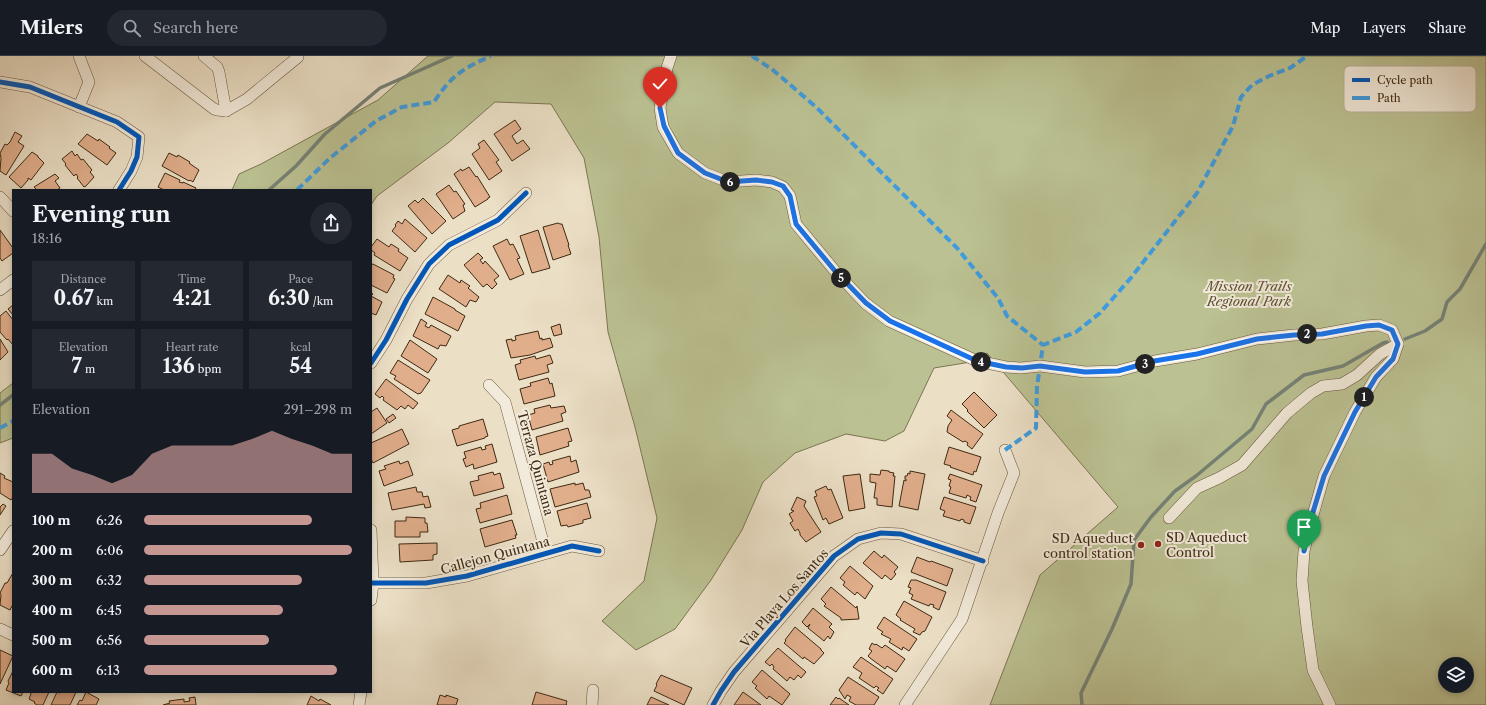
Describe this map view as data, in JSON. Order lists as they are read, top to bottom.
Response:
{
  "streets": {
    "street": ["Terraza Quintana", "Callejon Quintana", "Via Playa Los Santos"]
  },
  "crossings": [
    ["Terraza Quintana", "Callejon Quintana"]
  ],
  "parks": ["Mission Trails Regional Park"],
  "places": ["SD Aqueduct Control", "SD Aqueduct control station"],
  "legend": ["Cycle path", "Path"],
  "page": {
    "header": "Milers",
    "search": "Search here",
    "nav": ["Map", "Layers", "Share"],
    "pins": [
      "6",
      "5",
      "2",
      "4",
      "3",
      "1"
    ],
    "heading": ["Evening run", "18:16"],
    "stats": [
      ["Distance", "0.67 km"],
      ["Time", "4:21"],
      ["Pace", "6:30 /km"],
      ["Elevation", "7 m"],
      ["Heart rate", "136 bpm"],
      ["kcal", "54"]
    ],
    "chart": ["Elevation", "291–298 m"],
    "list": [
      {
        "name": "100 m",
        "note": "6:26"
      },
      {
        "name": "200 m",
        "note": "6:06"
      },
      {
        "name": "300 m",
        "note": "6:32"
      },
      {
        "name": "400 m",
        "note": "6:45"
      },
      {
        "name": "500 m",
        "note": "6:56"
      },
      {
        "name": "600 m",
        "note": "6:13"
      }
    ]
  }
}
